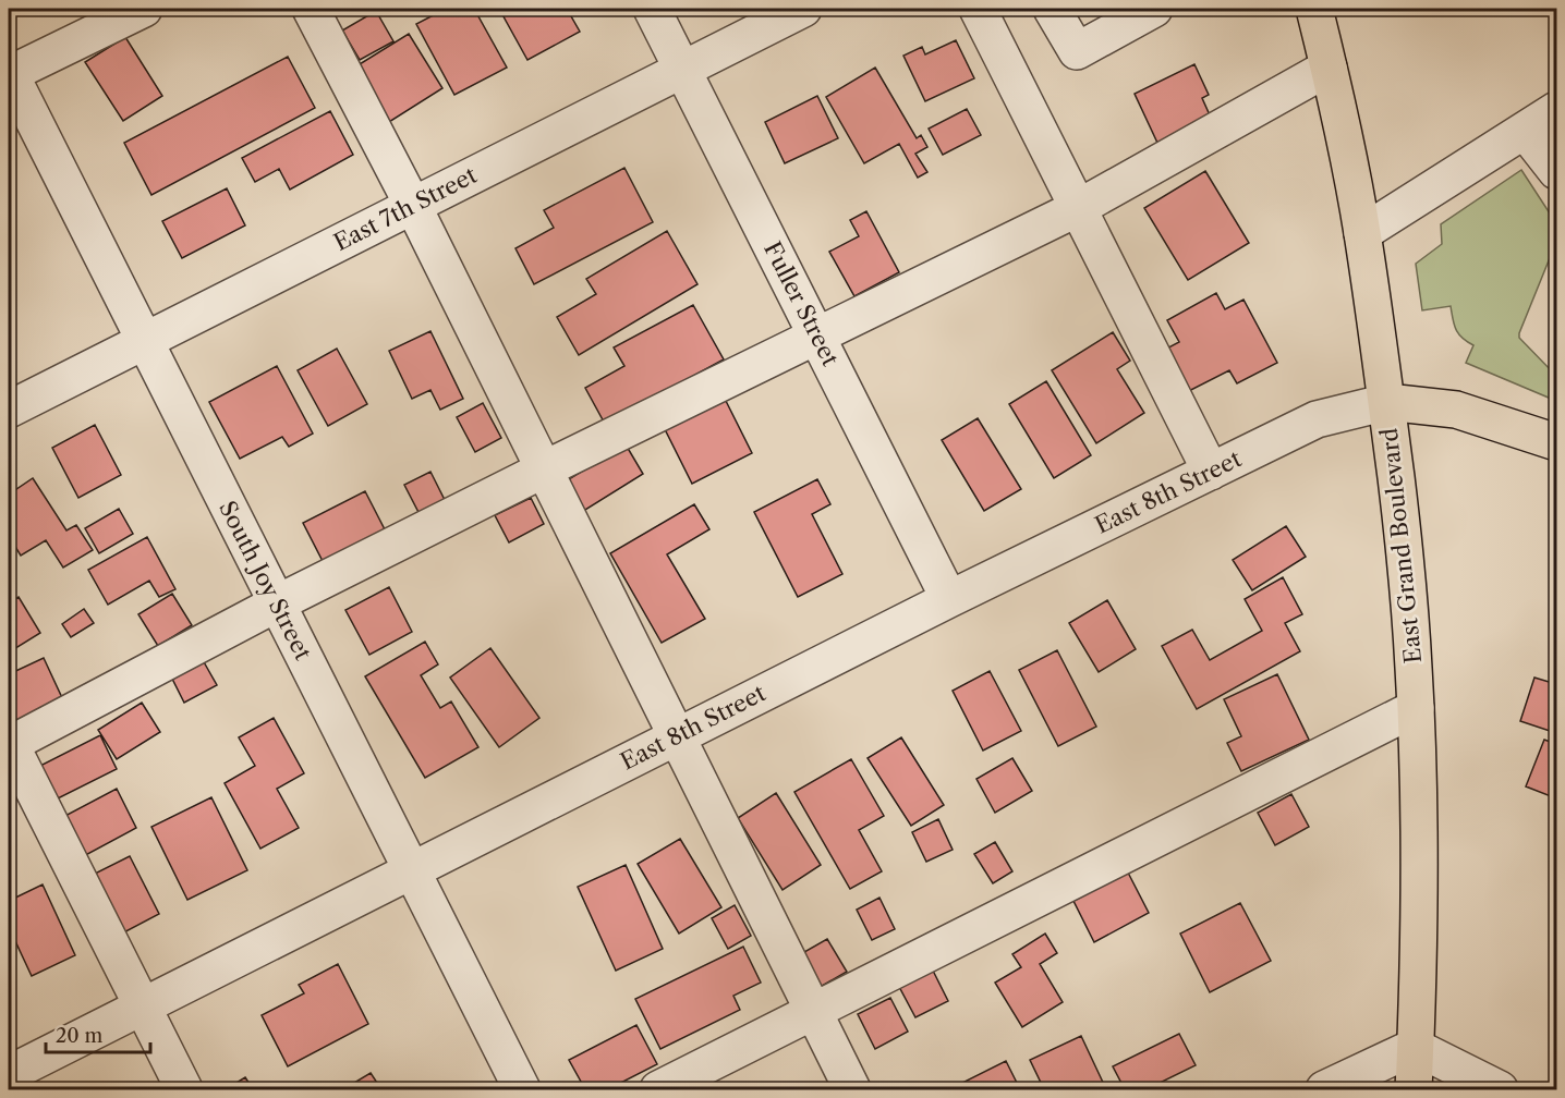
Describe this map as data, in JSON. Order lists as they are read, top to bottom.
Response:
{
  "streets": {
    "main road": ["East Grand Boulevard"],
    "street": [
      "East 7th Street",
      "Fuller Street",
      "East 8th Street",
      "South Joy Street"
    ]
  },
  "crossings": [
    ["East 7th Street", "Fuller Street"],
    ["East 7th Street", "South Joy Street"],
    ["Fuller Street", "East 8th Street"],
    ["East 8th Street", "East Grand Boulevard"],
    ["East 8th Street", "South Joy Street"]
  ],
  "scale_bar": "20 m"
}
